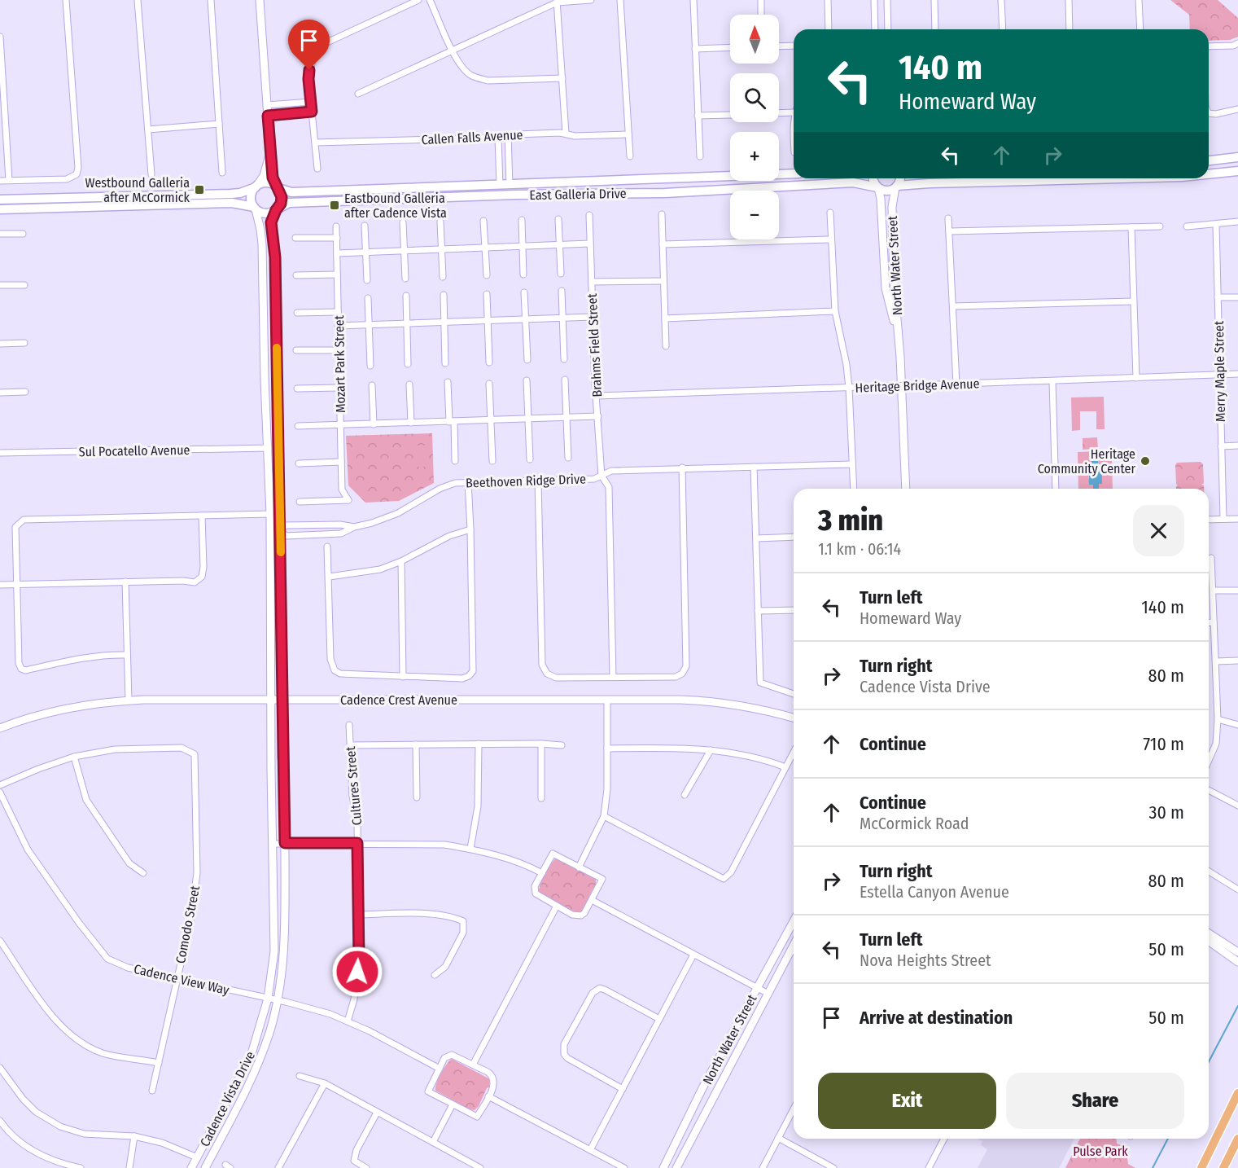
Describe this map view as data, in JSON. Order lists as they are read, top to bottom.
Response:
{
  "streets": {
    "main road": ["East Galleria Drive"],
    "street": [
      "Callen Falls Avenue",
      "North Water Street",
      "Brahms Field Street",
      "Mozart Park Street",
      "Merry Maple Street",
      "Heritage Bridge Avenue",
      "Sul Pocatello Avenue",
      "Beethoven Ridge Drive",
      "Cadence Crest Avenue",
      "Cultures Street",
      "Comodo Street",
      "Cadence View Way",
      "Cadence Vista Drive"
    ]
  },
  "crossings": [
    ["East Galleria Drive", "North Water Street"],
    ["East Galleria Drive", "Cadence Vista Drive"],
    ["Brahms Field Street", "Heritage Bridge Avenue"],
    ["Brahms Field Street", "Beethoven Ridge Drive"],
    ["Merry Maple Street", "Heritage Bridge Avenue"],
    ["Sul Pocatello Avenue", "Cadence Vista Drive"],
    ["Beethoven Ridge Drive", "Cadence Vista Drive"],
    ["Cadence Crest Avenue", "Cadence Vista Drive"],
    ["Cultures Street", "Cadence View Way"],
    ["Comodo Street", "Cadence View Way"],
    ["Cadence View Way", "Cadence Vista Drive"]
  ],
  "parks": ["Pulse Park"],
  "places": {
    "transit": ["Westbound Galleria after McCormick", "Eastbound Galleria after Cadence Vista"],
    "other": ["Heritage Community Center"]
  },
  "north": "top",
  "page": {
    "map_buttons": ["+", "−"],
    "turn": ["140 m", "Homeward Way"],
    "heading": ["3 min", "1.1 km · 06:14"],
    "list": [
      {
        "name": "Turn left",
        "note": "Homeward Way",
        "value": "140 m"
      },
      {
        "name": "Turn right",
        "note": "Cadence Vista Drive",
        "value": "80 m"
      },
      {
        "name": "Continue",
        "value": "710 m"
      },
      {
        "name": "Continue",
        "note": "McCormick Road",
        "value": "30 m"
      },
      {
        "name": "Turn right",
        "note": "Estella Canyon Avenue",
        "value": "80 m"
      },
      {
        "name": "Turn left",
        "note": "Nova Heights Street",
        "value": "50 m"
      },
      {
        "name": "Arrive at destination",
        "value": "50 m"
      }
    ],
    "buttons": ["Exit", "Share"]
  }
}
